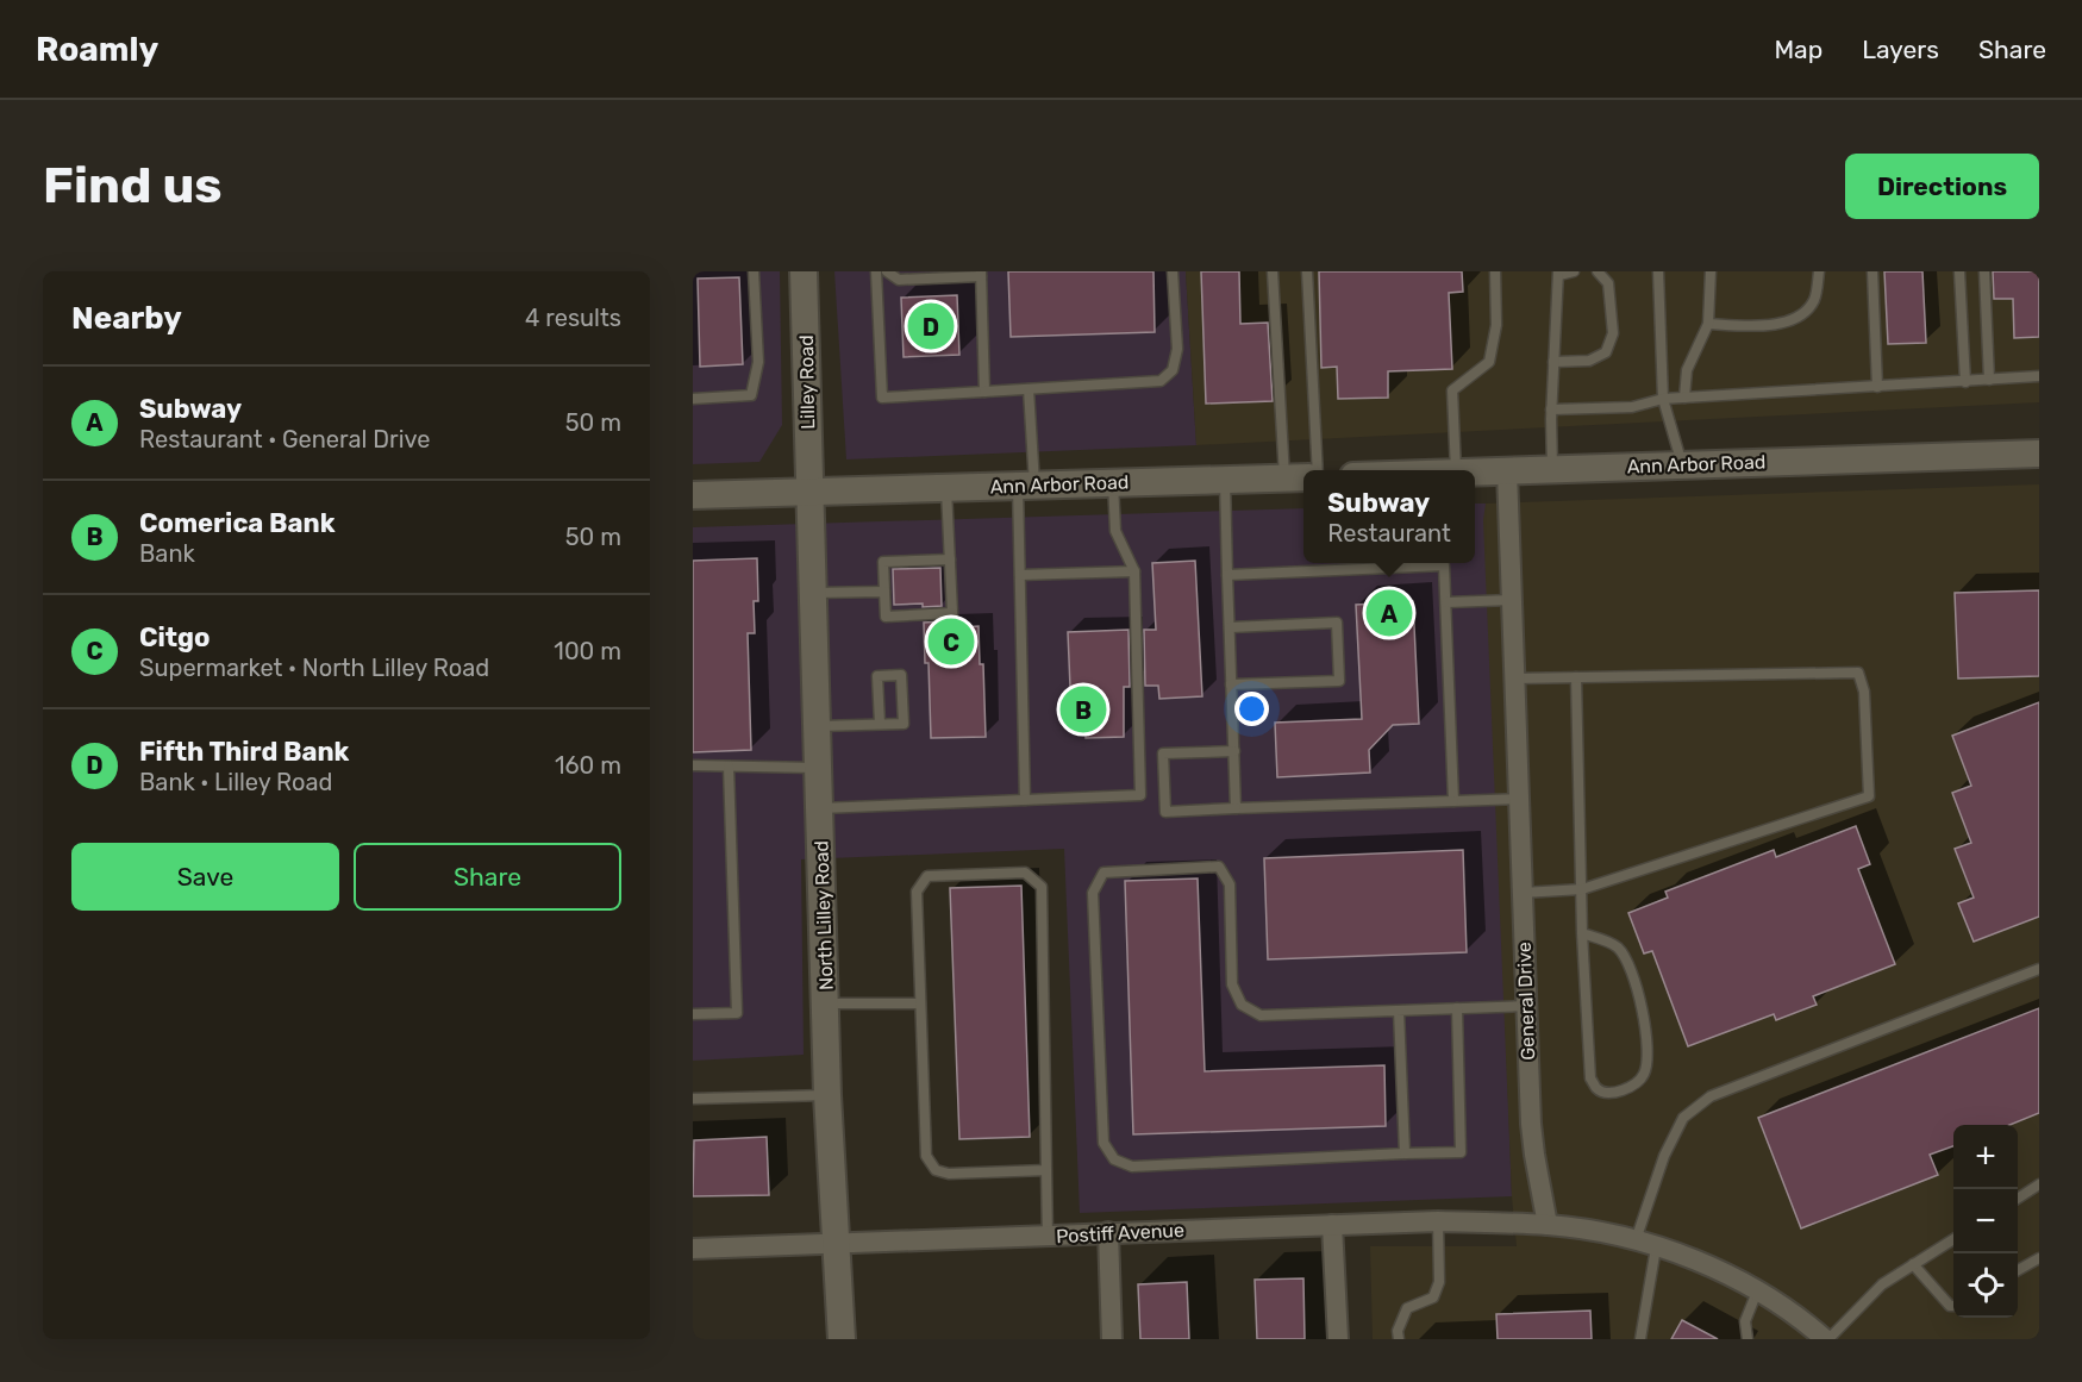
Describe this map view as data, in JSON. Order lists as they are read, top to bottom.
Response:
{
  "streets": {
    "main road": ["Lilley Road", "Ann Arbor Road", "North Lilley Road"],
    "street": ["General Drive", "Postiff Avenue"]
  },
  "crossings": [
    ["Lilley Road", "Ann Arbor Road"],
    ["Lilley Road", "North Lilley Road"],
    ["Ann Arbor Road", "North Lilley Road"],
    ["Ann Arbor Road", "General Drive"],
    ["North Lilley Road", "Postiff Avenue"],
    ["General Drive", "Postiff Avenue"]
  ],
  "page": {
    "header": "Roamly",
    "nav": ["Map", "Layers", "Share"],
    "buttons": [
      "Directions",
      ["Save", "Share"]
    ],
    "title": "Find us",
    "heading": ["Nearby", "4 results"],
    "pins": [
      "D",
      "A",
      "C",
      "B"
    ],
    "list": [
      {
        "mark": "A",
        "name": "Subway",
        "note": "Restaurant · General Drive",
        "value": "50 m"
      },
      {
        "mark": "B",
        "name": "Comerica Bank",
        "note": "Bank",
        "value": "50 m"
      },
      {
        "mark": "C",
        "name": "Citgo",
        "note": "Supermarket · North Lilley Road",
        "value": "100 m"
      },
      {
        "mark": "D",
        "name": "Fifth Third Bank",
        "note": "Bank · Lilley Road",
        "value": "160 m"
      }
    ],
    "popup": ["Subway", "Restaurant"],
    "map_buttons": ["+", "−"]
  }
}
